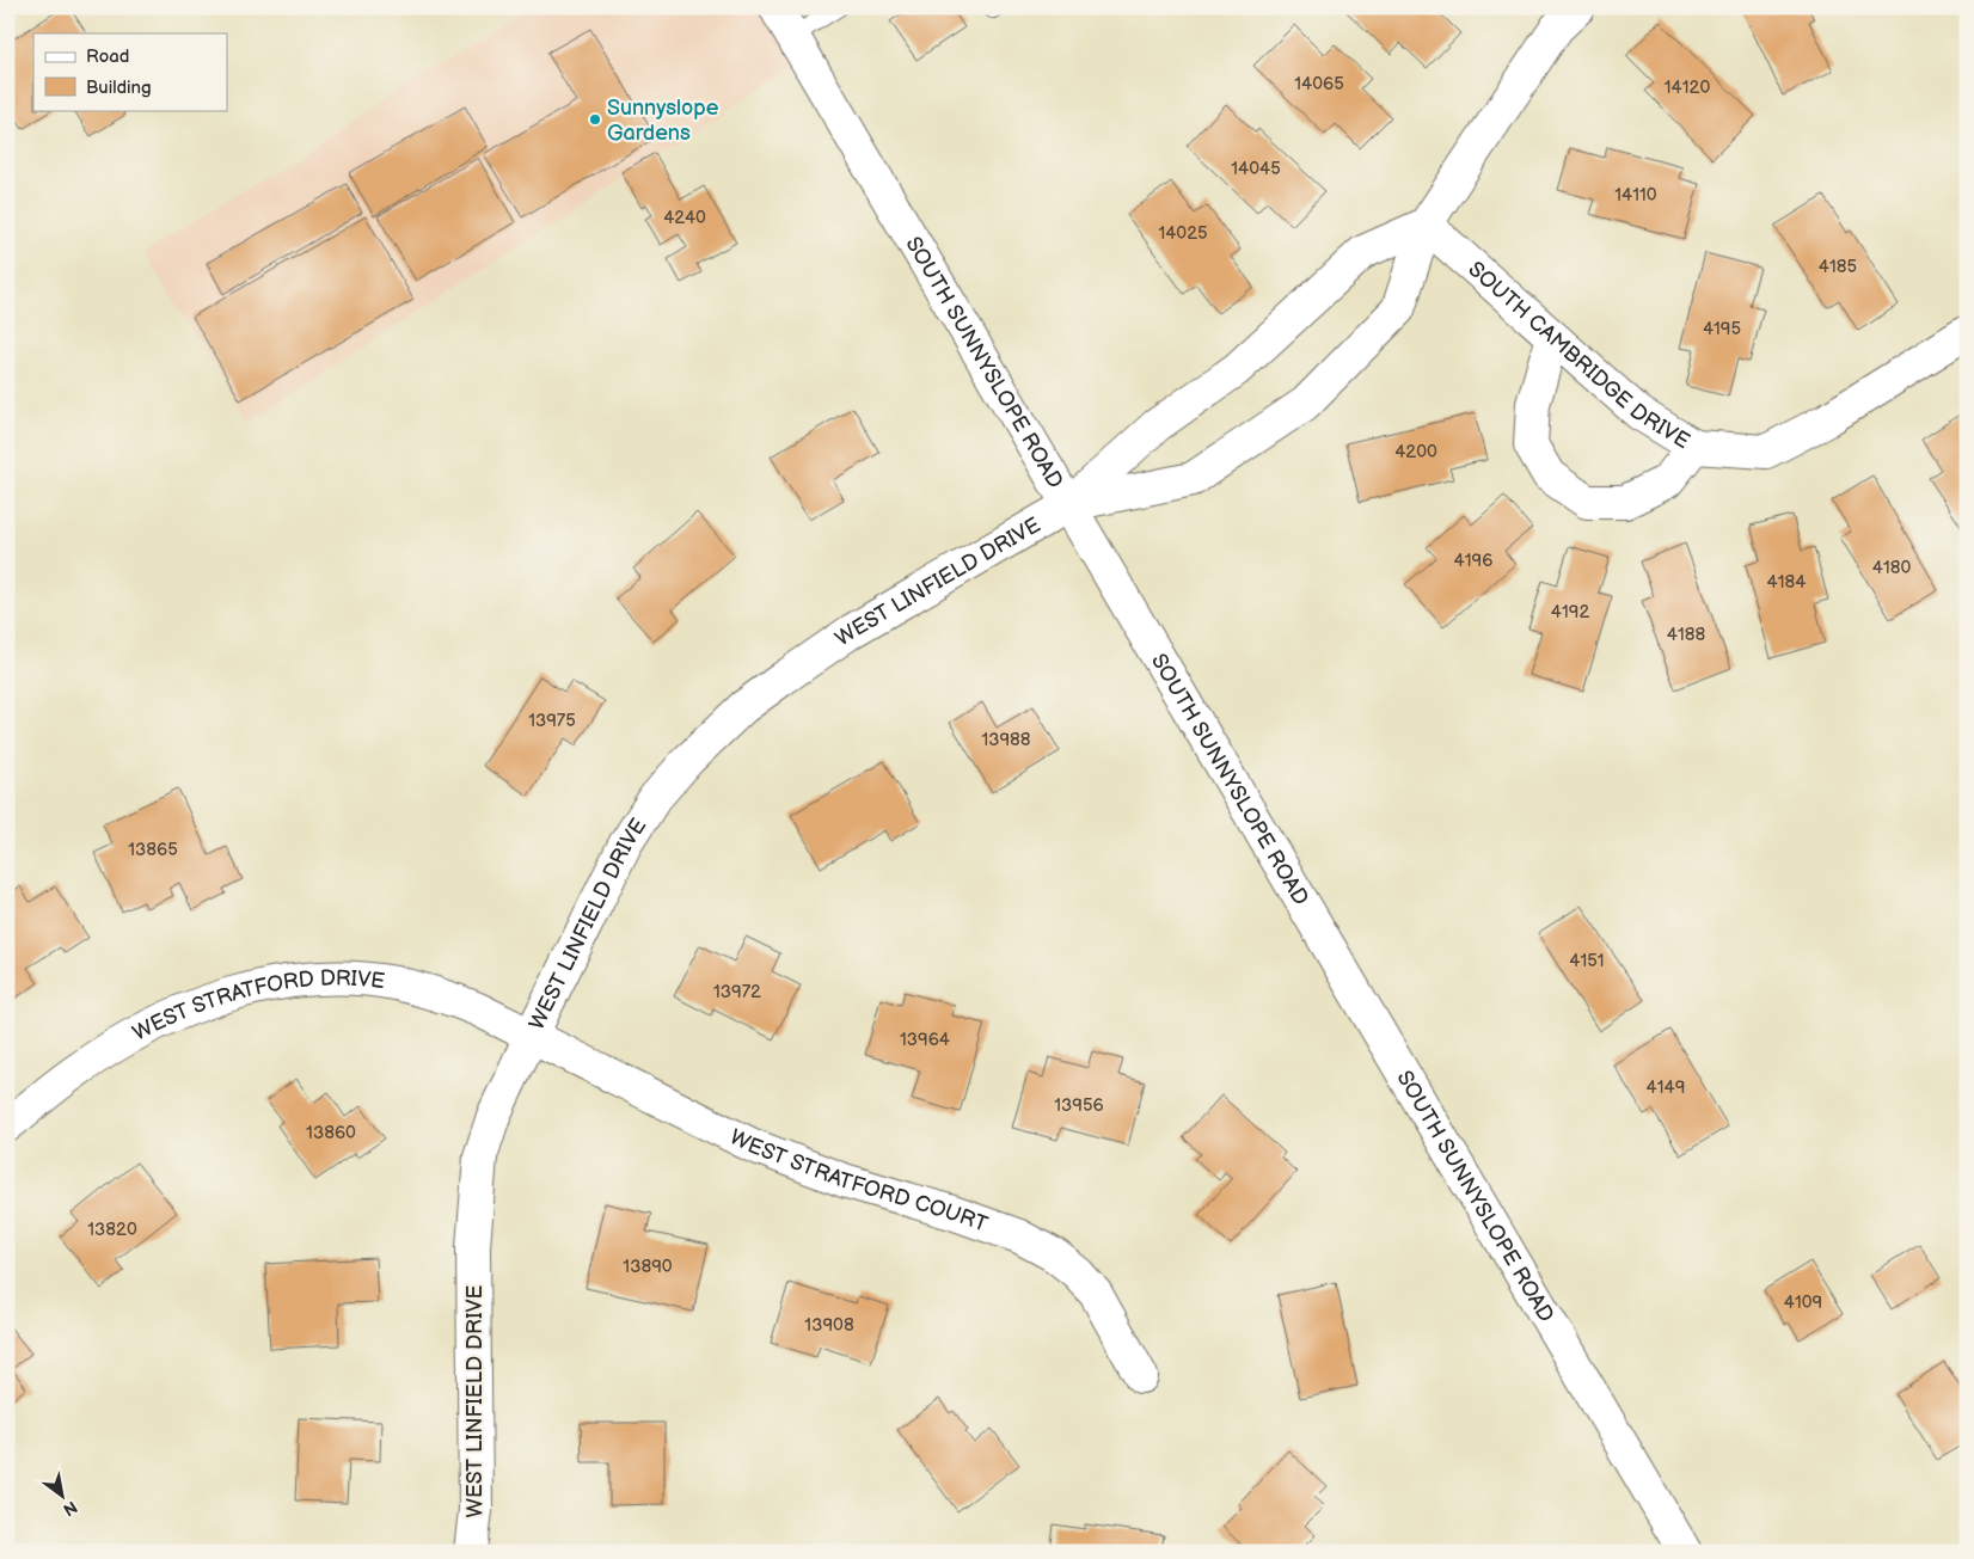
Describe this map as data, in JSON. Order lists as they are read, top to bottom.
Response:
{
  "streets": {
    "street": [
      "SOUTH CAMBRIDGE DRIVE",
      "SOUTH SUNNYSLOPE ROAD",
      "WEST LINFIELD DRIVE",
      "WEST STRATFORD DRIVE",
      "WEST STRATFORD COURT"
    ]
  },
  "crossings": [
    ["SOUTH CAMBRIDGE DRIVE", "WEST LINFIELD DRIVE"],
    ["SOUTH SUNNYSLOPE ROAD", "WEST LINFIELD DRIVE"],
    ["WEST LINFIELD DRIVE", "WEST STRATFORD DRIVE"],
    ["WEST LINFIELD DRIVE", "WEST STRATFORD COURT"],
    ["WEST STRATFORD DRIVE", "WEST STRATFORD COURT"]
  ],
  "places": ["Sunnyslope Gardens"],
  "house_numbers": [
    "14065",
    "14120",
    "14045",
    "14110",
    "4240",
    "14025",
    "4185",
    "4195",
    "4200",
    "4196",
    "4180",
    "4184",
    "4192",
    "4188",
    "13975",
    "13988",
    "13865",
    "4151",
    "13972",
    "13964",
    "4149",
    "13956",
    "13860",
    "13820",
    "13890",
    "4109",
    "13908"
  ],
  "legend": ["Road", "Building"],
  "north": "bottom right"
}
